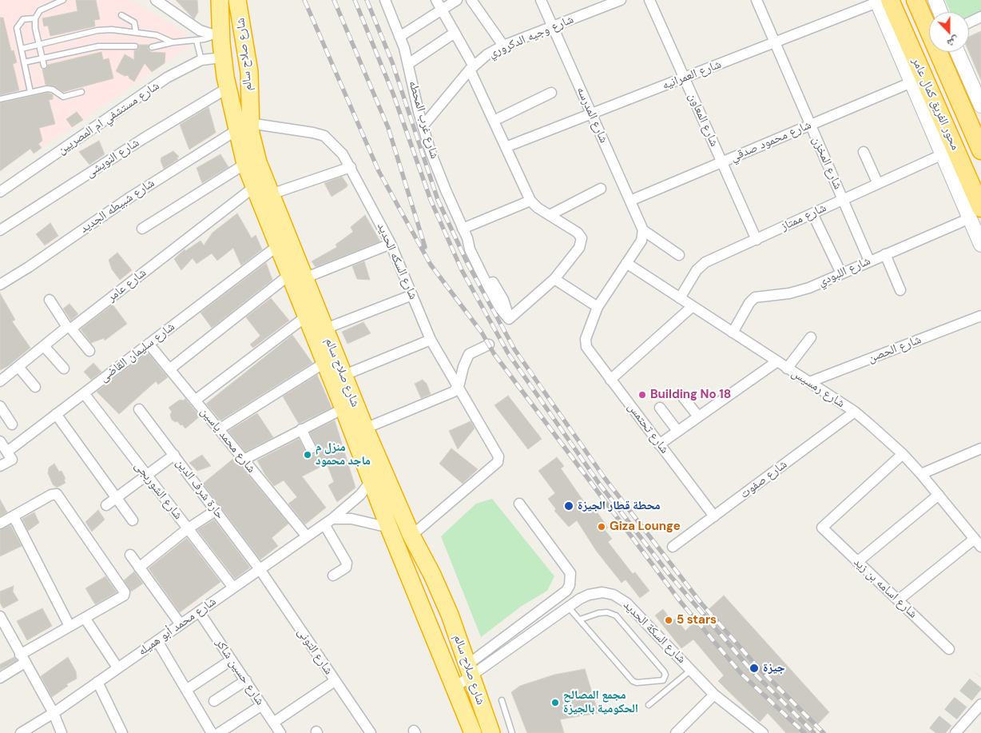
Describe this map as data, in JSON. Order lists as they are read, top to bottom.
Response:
{
  "streets": {
    "highway": ["شارع صلاح سالم", "محور الفريق كمال عامر"],
    "street": [
      "شارع وجيه الدكروري",
      "شارع العمرانيه",
      "شارع المدرسه",
      "شارع مستشفي ام المصريين",
      "شارع غرب المحطه",
      "شارع المعاون",
      "شارع محمود صدقي",
      "شارع النويشى",
      "شارع المخزن",
      "شارع شبيطه الجديد",
      "شارع ممتاز",
      "شارع السكه الحديد",
      "شارع اللبودي",
      "شارع عامر",
      "شارع الحصن",
      "شارع سليمان القاضى",
      "شارع رمسيس",
      "شارع تحتمس",
      "شارع محمد ياسين",
      "شارع صفوت",
      "حارة شرف الدين",
      "شارع الشوربجى",
      "شارع اسامه بن زيد",
      "شارع محمد أبو هميله",
      "شارع السكة الحديد",
      "شارع التونى",
      "شارع حسين شاكر"
    ]
  },
  "crossings": [
    ["شارع وجيه الدكروري", "شارع المدرسه"],
    ["شارع وجيه الدكروري", "شارع غرب المحطه"],
    ["شارع صلاح سالم", "شارع مستشفي ام المصريين"],
    ["شارع صلاح سالم", "شارع النويشى"],
    ["شارع صلاح سالم", "شارع شبيطه الجديد"],
    ["شارع صلاح سالم", "شارع السكه الحديد"],
    ["شارع صلاح سالم", "شارع عامر"],
    ["شارع صلاح سالم", "شارع سليمان القاضى"],
    ["شارع صلاح سالم", "شارع محمد أبو هميله"],
    ["شارع صلاح سالم", "شارع السكة الحديد"],
    ["شارع العمرانيه", "محور الفريق كمال عامر"],
    ["شارع العمرانيه", "شارع المدرسه"],
    ["شارع العمرانيه", "شارع المعاون"],
    ["شارع العمرانيه", "شارع المخزن"],
    ["محور الفريق كمال عامر", "شارع اللبودي"],
    ["شارع المدرسه", "شارع محمود صدقي"],
    ["شارع المعاون", "شارع محمود صدقي"],
    ["شارع المعاون", "شارع ممتاز"],
    ["شارع محمود صدقي", "شارع المخزن"],
    ["شارع المخزن", "شارع ممتاز"],
    ["شارع المخزن", "شارع اللبودي"],
    ["شارع شبيطه الجديد", "شارع السكه الحديد"],
    ["شارع ممتاز", "شارع رمسيس"],
    ["شارع اللبودي", "شارع رمسيس"],
    ["شارع الحصن", "شارع رمسيس"],
    ["شارع سليمان القاضى", "شارع محمد ياسين"],
    ["شارع سليمان القاضى", "شارع الشوربجى"],
    ["شارع رمسيس", "شارع صفوت"],
    ["شارع رمسيس", "شارع اسامه بن زيد"],
    ["شارع تحتمس", "شارع صفوت"],
    ["شارع محمد ياسين", "شارع محمد أبو هميله"],
    ["حارة شرف الدين", "شارع محمد أبو هميله"],
    ["حارة شرف الدين", "شارع التونى"],
    ["شارع الشوربجى", "شارع محمد أبو هميله"],
    ["شارع محمد أبو هميله", "شارع التونى"],
    ["شارع محمد أبو هميله", "شارع حسين شاكر"]
  ],
  "places": [
    "Building No 18",
    "منزل م ماجد محمود",
    "محطة قطار الجيزة",
    "Giza Lounge",
    "5 stars",
    "جيزة",
    "مجمع المصالح الحكومية بالجيزة"
  ],
  "north": "bottom"
}
